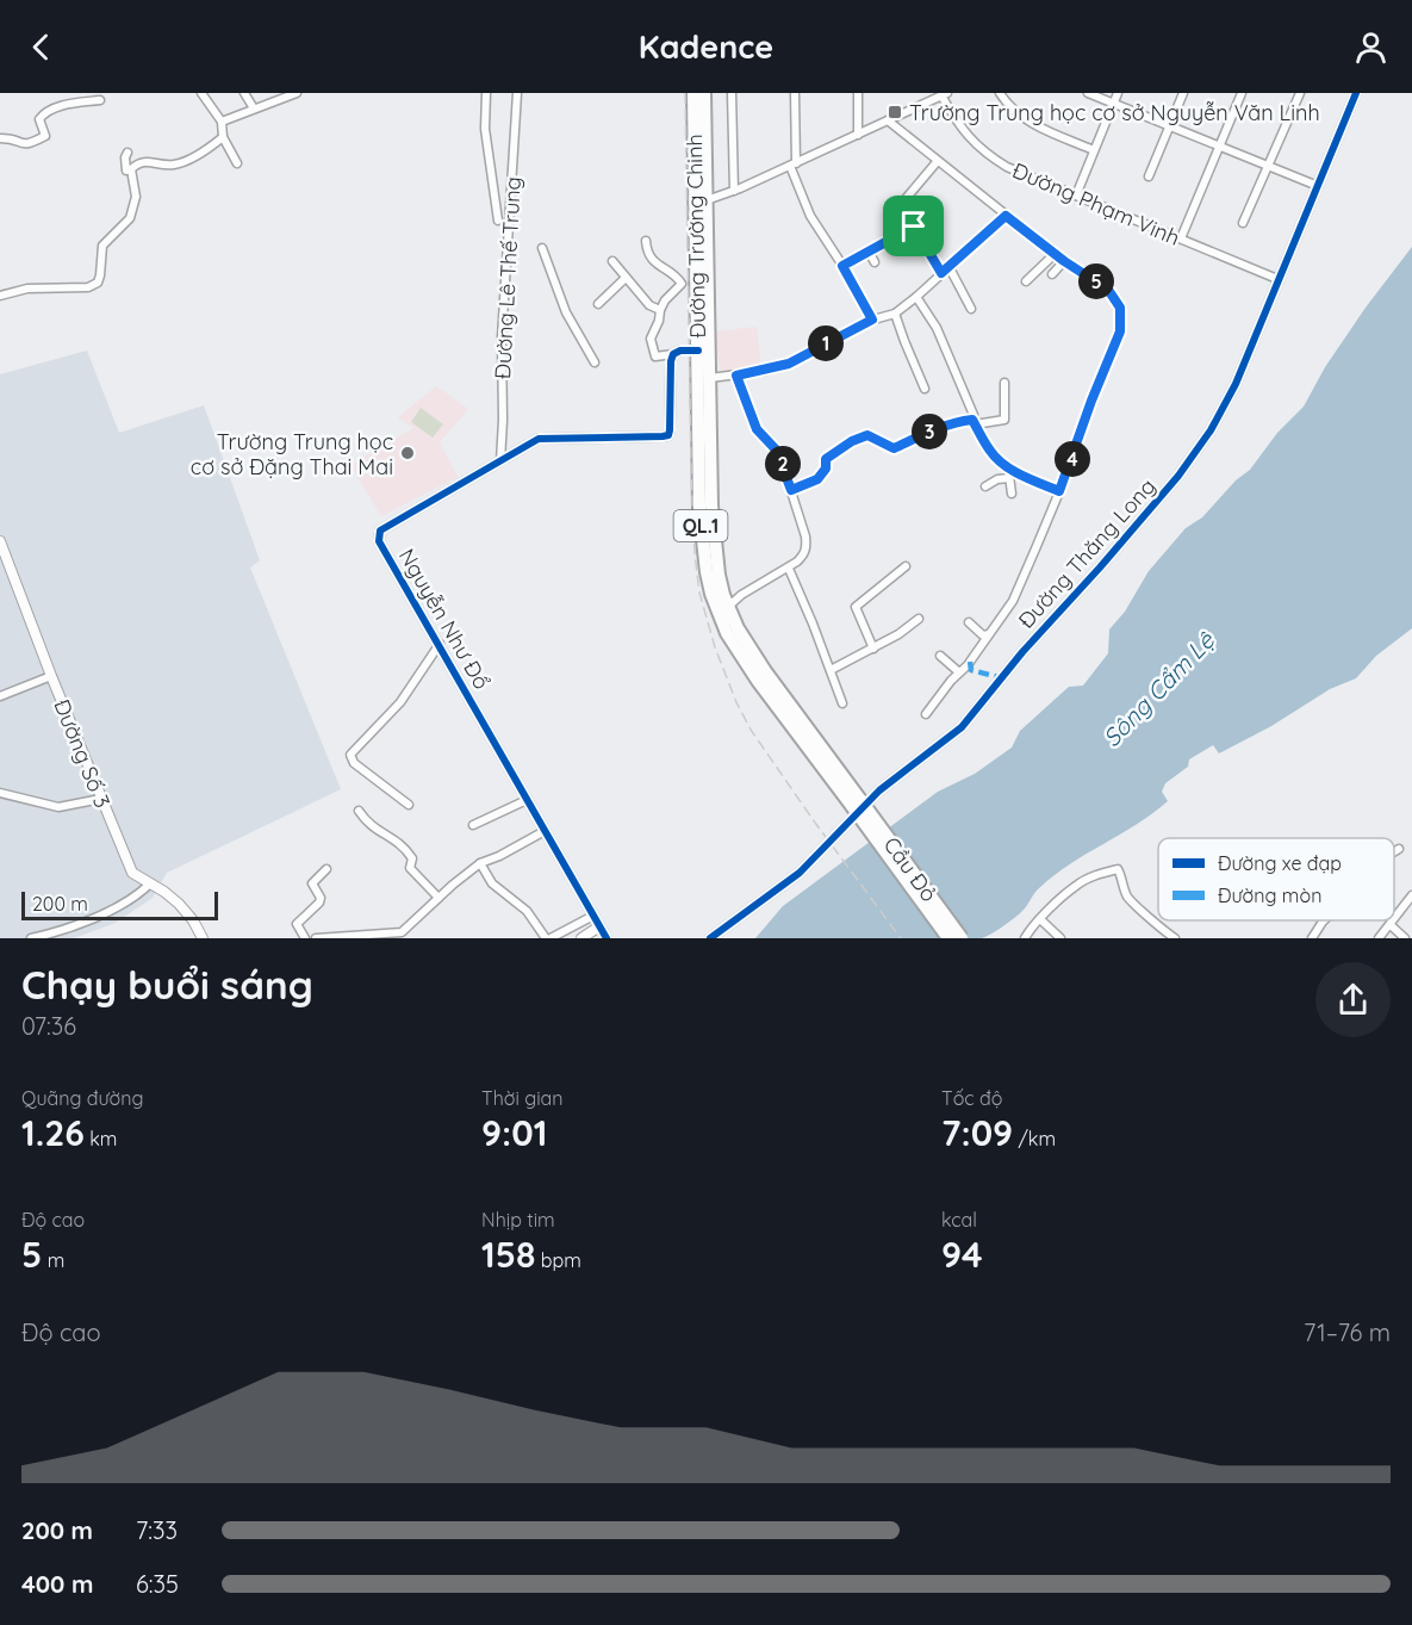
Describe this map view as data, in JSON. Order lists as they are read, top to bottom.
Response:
{
  "streets": {
    "highway": ["Đường Trường Chinh", "QL.1", "Cầu Đỏ"],
    "street": [
      "Đường Phạm Vinh",
      "Đường Lê Thế Trung",
      "Đường Thăng Long",
      "Nguyễn Như Đổ",
      "Đường Số 3"
    ]
  },
  "crossings": [
    ["Đường Phạm Vinh", "Đường Thăng Long"],
    ["Đường Trường Chinh", "Cầu Đỏ"],
    ["Đường Lê Thế Trung", "Nguyễn Như Đổ"]
  ],
  "water": ["Sông Cẩm Lệ"],
  "places": {
    "transit": ["Trường Trung học cơ sở Nguyễn Văn Linh"],
    "other": ["Trường Trung học cơ sở Đặng Thai Mai"]
  },
  "legend": ["Đường xe đạp", "Đường mòn"],
  "scale_bar": "200 m",
  "page": {
    "header": "Kadence",
    "pins": [
      "5",
      "1",
      "3",
      "4",
      "2"
    ],
    "scale": "200 m",
    "heading": ["Chạy buổi sáng", "07:36"],
    "stats": [
      ["Quãng đường", "1.26 km"],
      ["Thời gian", "9:01"],
      ["Tốc độ", "7:09 /km"],
      ["Độ cao", "5 m"],
      ["Nhịp tim", "158 bpm"],
      ["kcal", "94"]
    ],
    "chart": ["Độ cao", "71–76 m"],
    "list": [
      {
        "name": "200 m",
        "note": "7:33"
      },
      {
        "name": "400 m",
        "note": "6:35"
      }
    ]
  }
}
